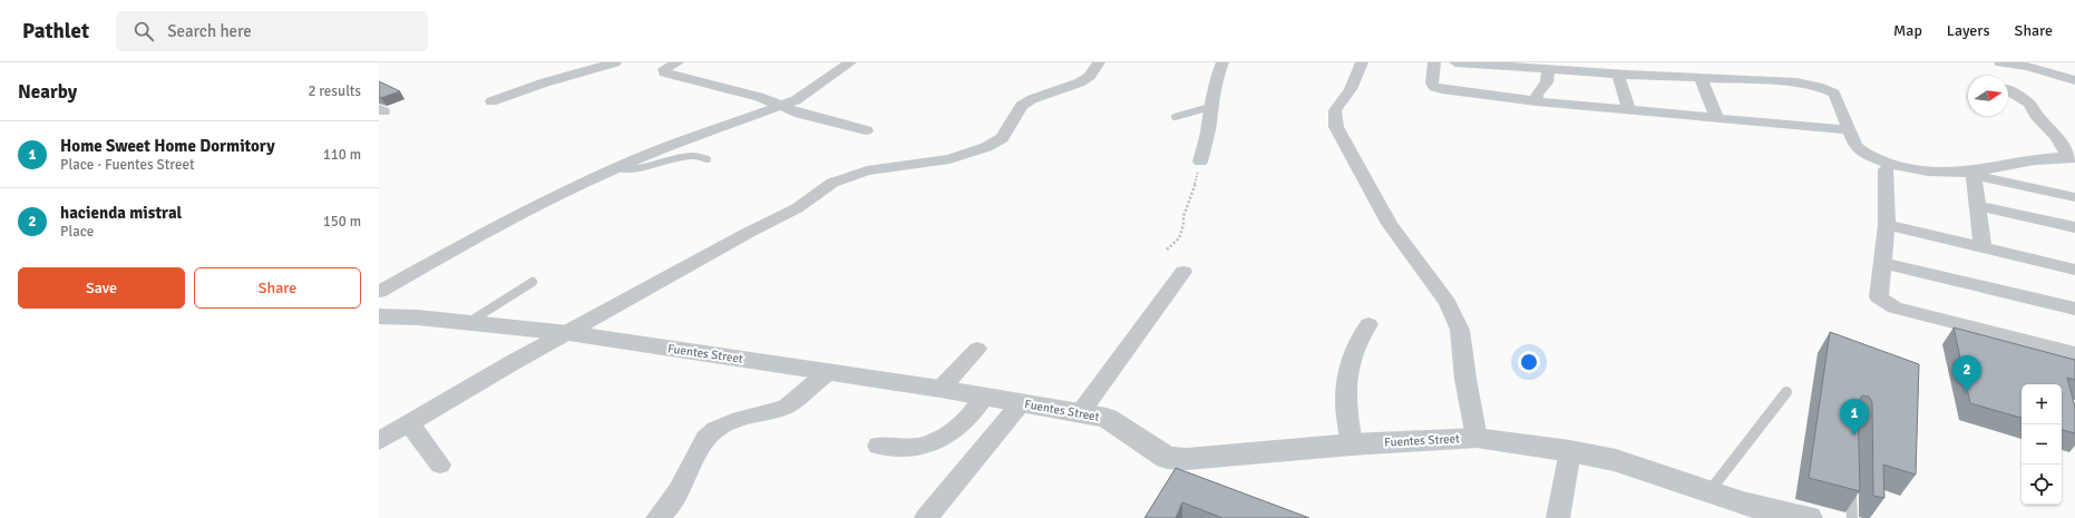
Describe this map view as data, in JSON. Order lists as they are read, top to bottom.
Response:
{
  "streets": {
    "street": ["Fuentes Street"]
  },
  "north": "right",
  "page": {
    "header": "Pathlet",
    "search": "Search here",
    "nav": ["Map", "Layers", "Share"],
    "heading": ["Nearby", "2 results"],
    "list": [
      {
        "mark": "1",
        "name": "Home Sweet Home Dormitory",
        "note": "Place · Fuentes Street",
        "value": "110 m"
      },
      {
        "mark": "2",
        "name": "hacienda mistral",
        "note": "Place",
        "value": "150 m"
      }
    ],
    "buttons": ["Save", "Share"],
    "pins": ["2", "1"],
    "map_buttons": ["+", "−"]
  }
}
